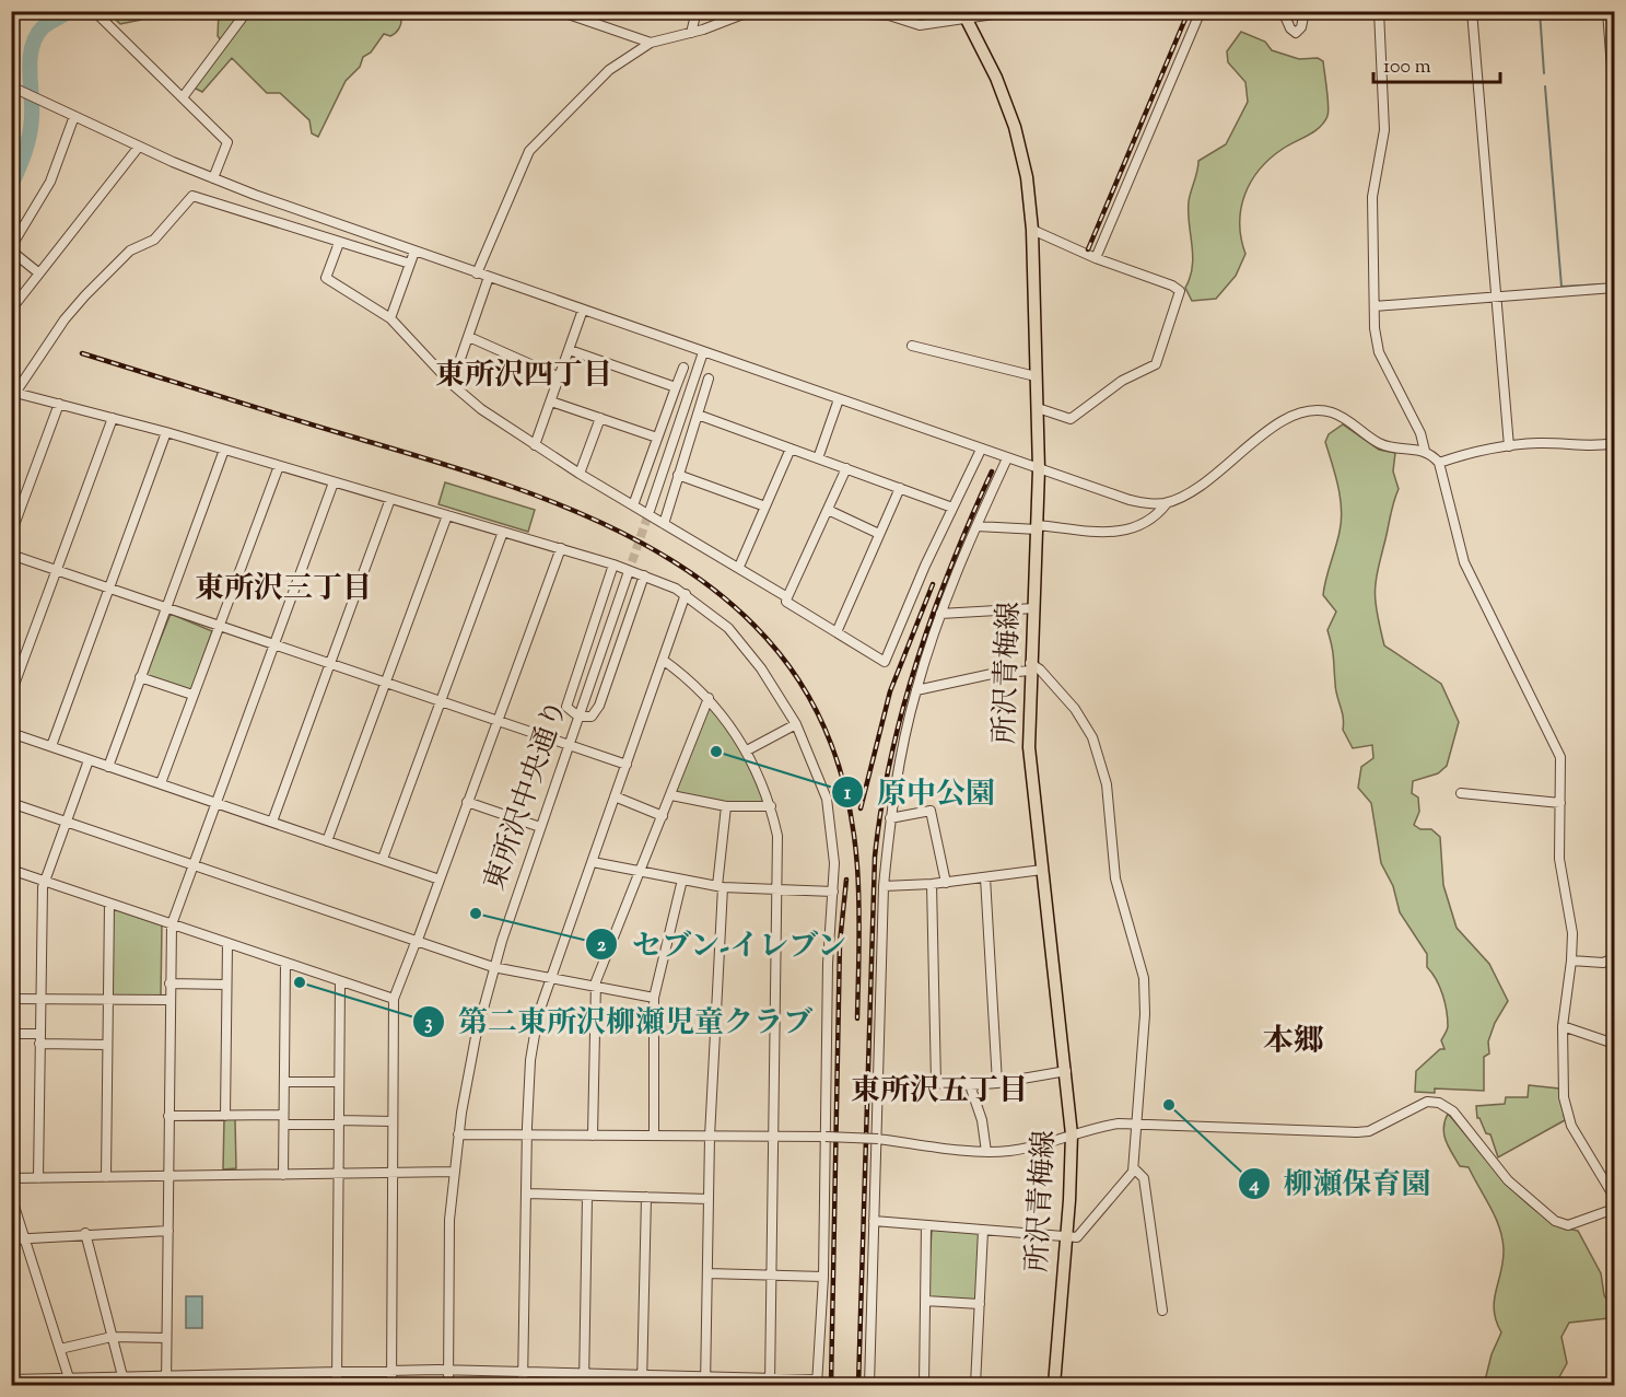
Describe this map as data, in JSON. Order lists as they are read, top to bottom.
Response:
{
  "streets": {
    "main road": ["所沢青梅線"],
    "street": ["東所沢中央通り"]
  },
  "districts": [
    "東所沢四丁目",
    "東所沢三丁目",
    "本郷",
    "東所沢五丁目"
  ],
  "places": [
    "原中公園",
    "セブン-イレブン",
    "第二東所沢柳瀬児童クラブ",
    "柳瀬保育園"
  ],
  "scale_bar": "100 m"
}
